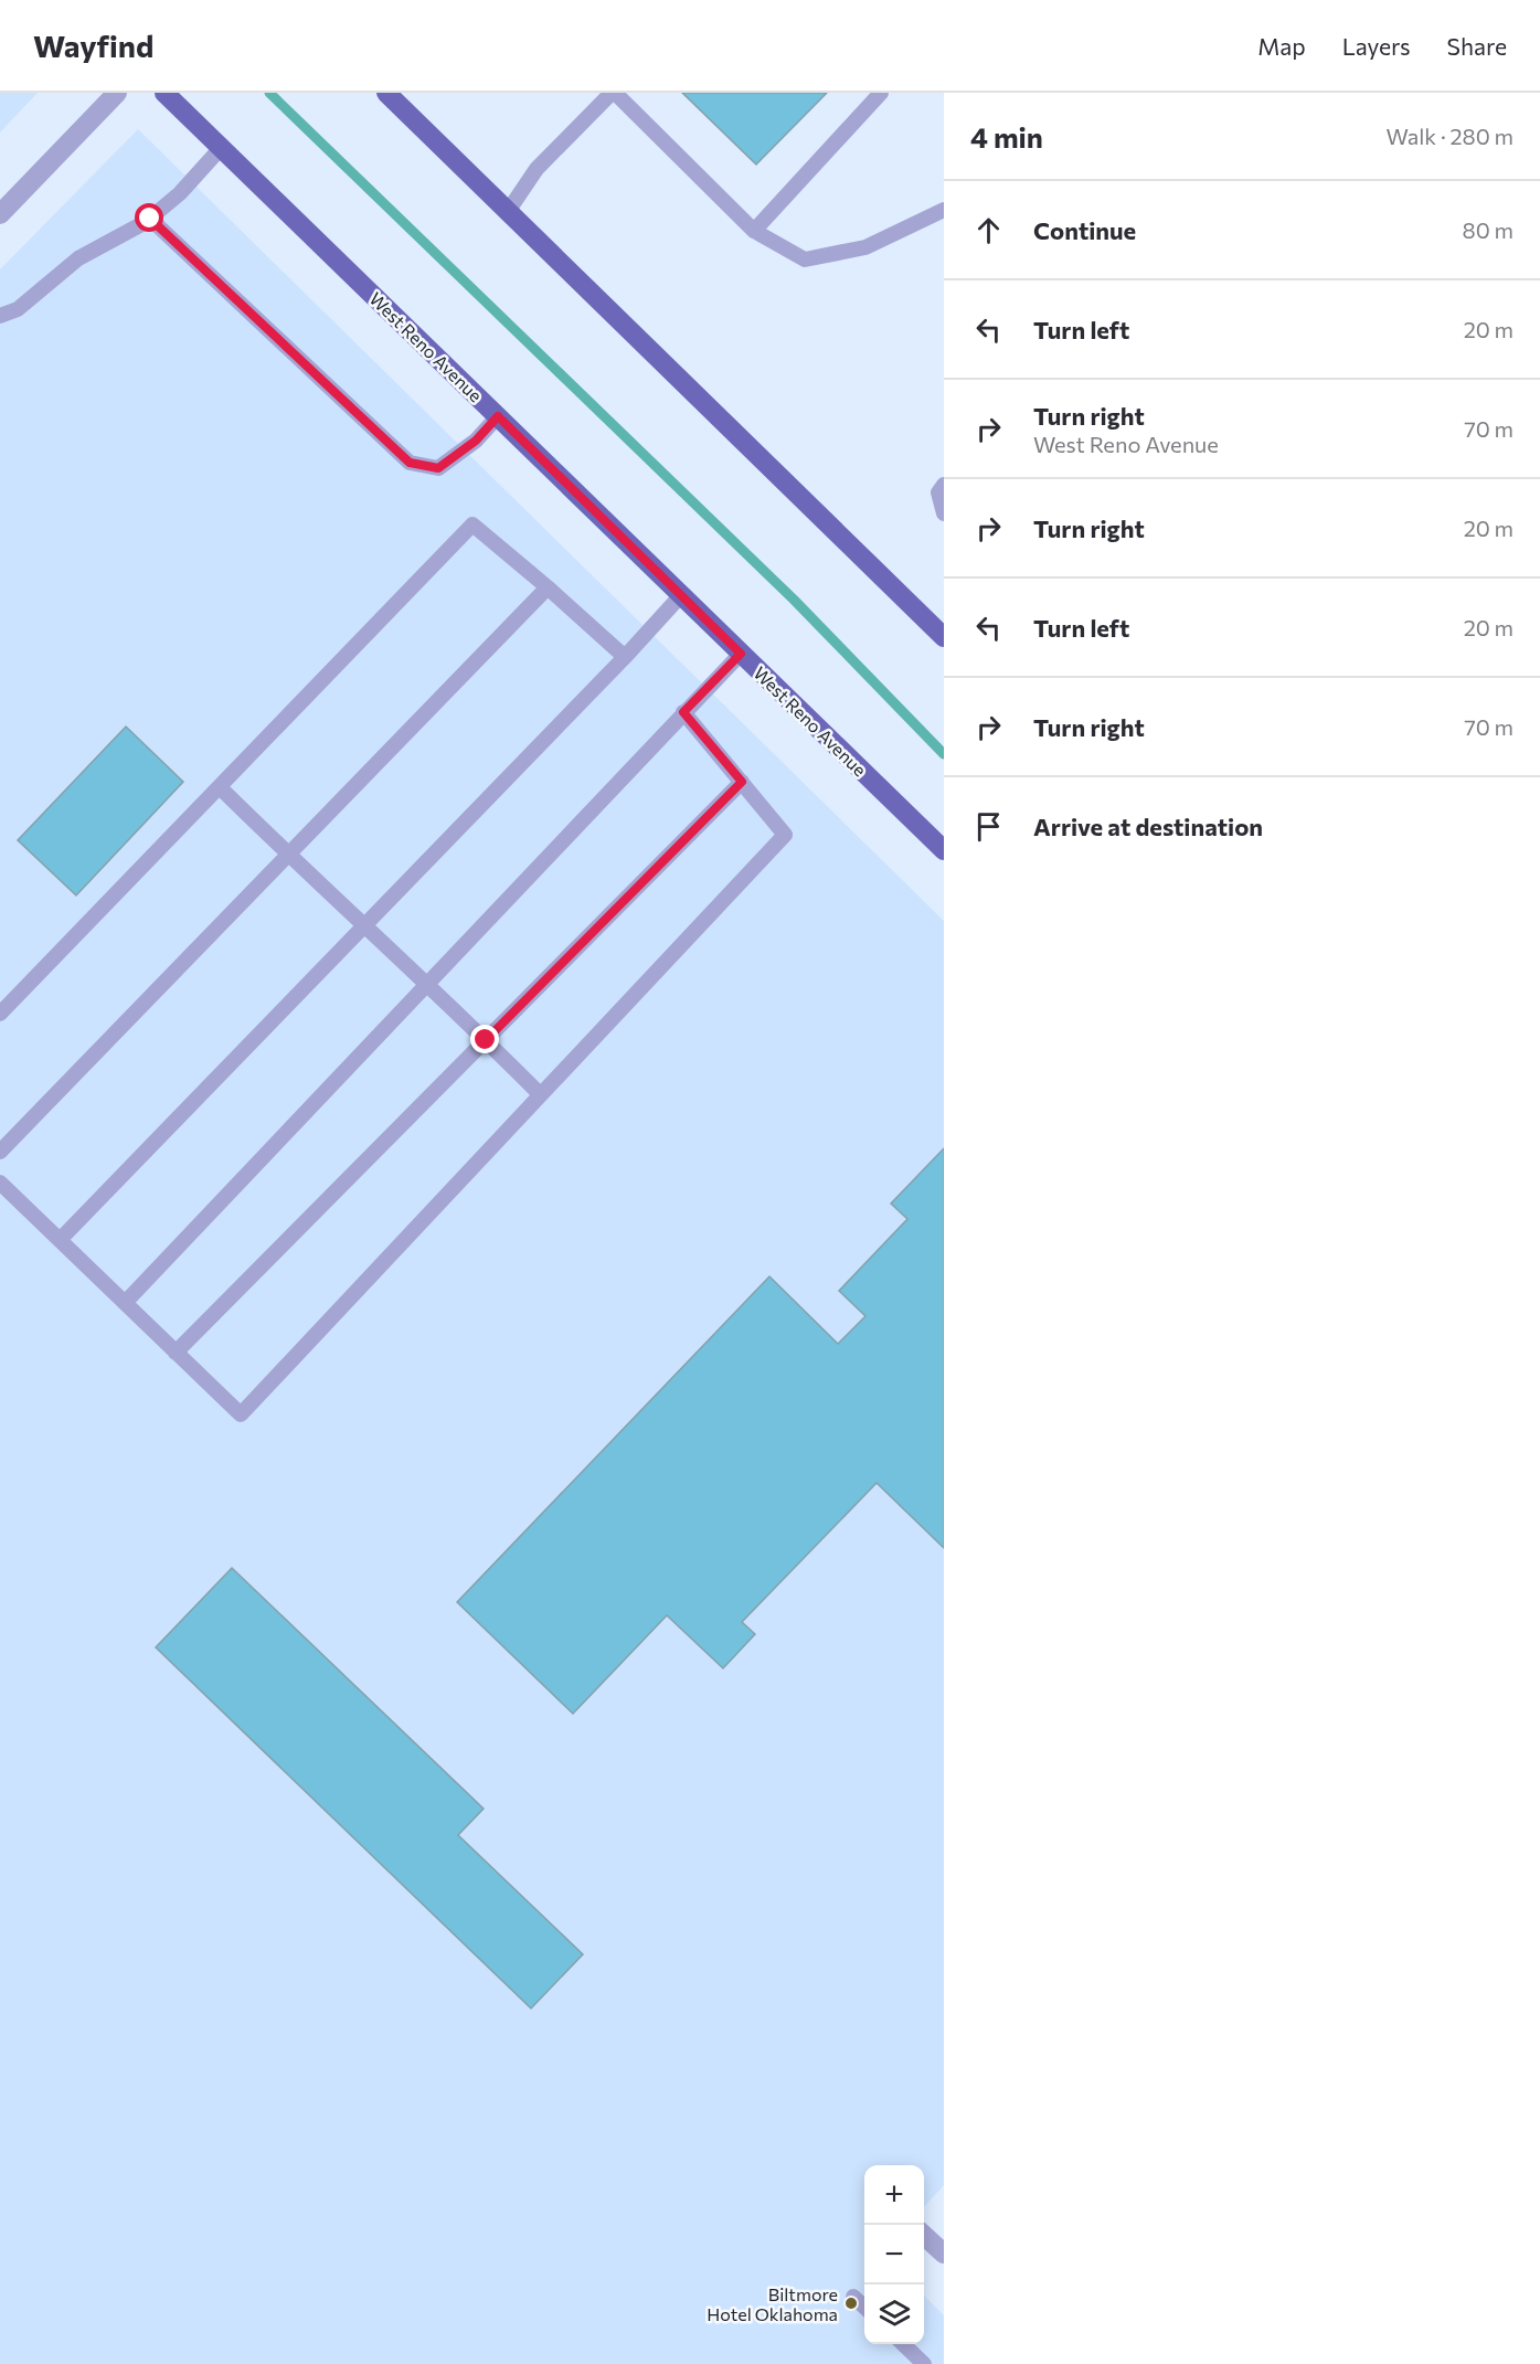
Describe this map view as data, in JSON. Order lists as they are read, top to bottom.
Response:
{
  "streets": {
    "main road": ["West Reno Avenue"]
  },
  "places": ["Biltmore Hotel Oklahoma"],
  "page": {
    "header": "Wayfind",
    "nav": ["Map", "Layers", "Share"],
    "heading": ["4 min", "Walk · 280 m"],
    "list": [
      ["Continue", "80 m"],
      ["Turn left", "20 m"],
      ["Turn right", "West Reno Avenue", "70 m"],
      ["Turn right", "20 m"],
      ["Turn left", "20 m"],
      ["Turn right", "70 m"],
      "Arrive at destination"
    ],
    "map_buttons": ["+", "−"]
  }
}
